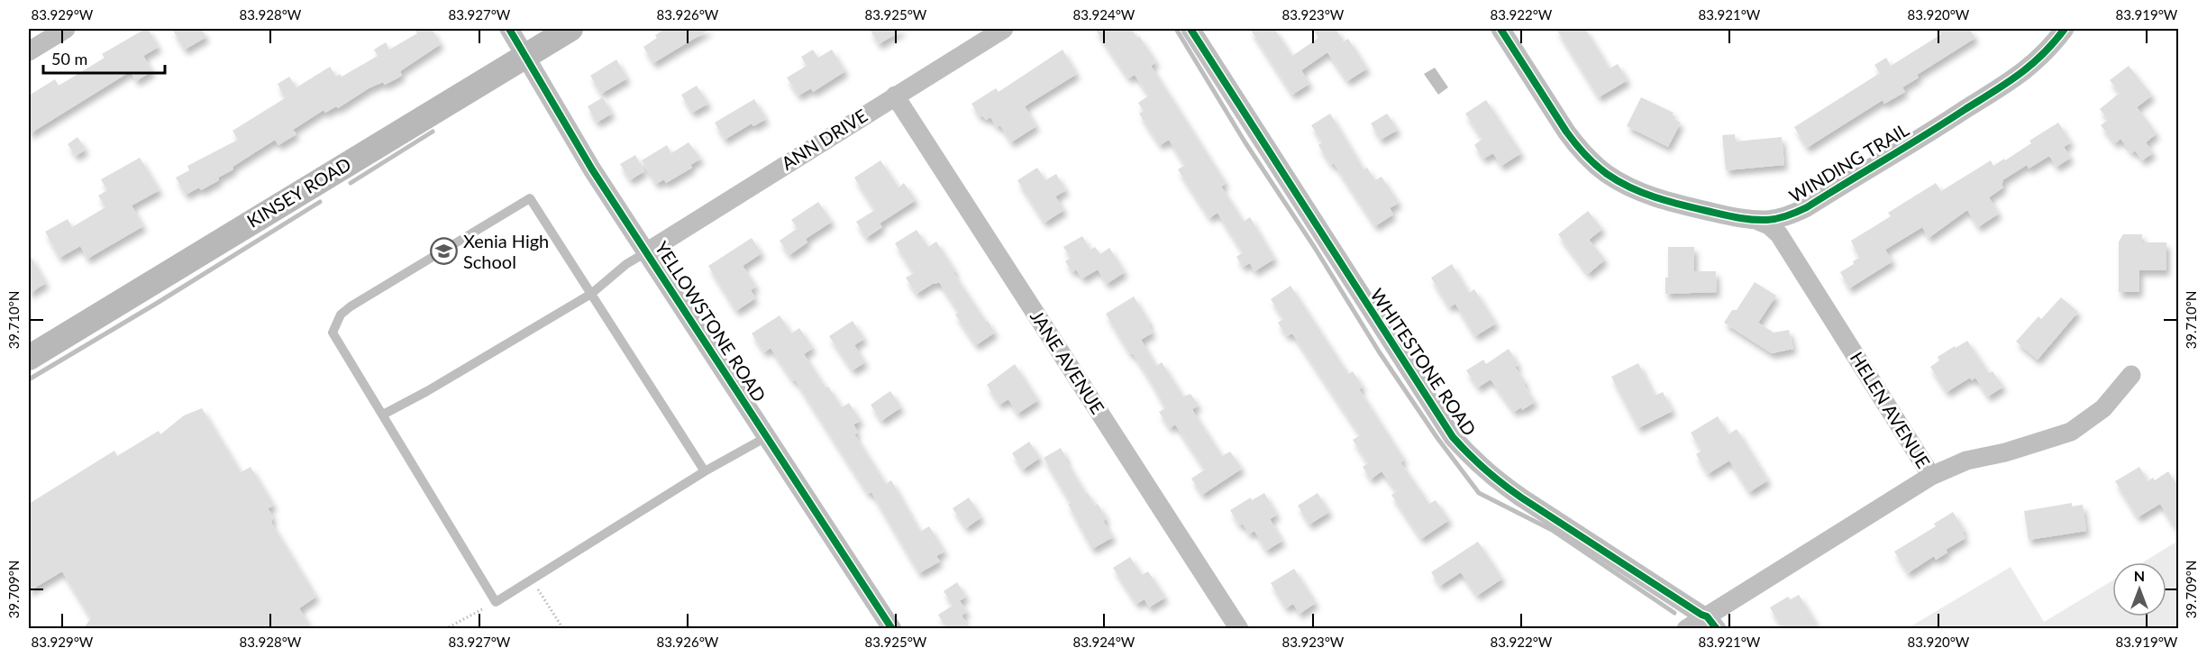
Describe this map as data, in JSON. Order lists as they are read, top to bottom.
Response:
{
  "streets": {
    "street": [
      "ANN DRIVE",
      "WINDING TRAIL",
      "KINSEY ROAD",
      "YELLOWSTONE ROAD",
      "JANE AVENUE",
      "WHITESTONE ROAD",
      "HELEN AVENUE"
    ]
  },
  "crossings": [
    ["ANN DRIVE", "YELLOWSTONE ROAD"],
    ["ANN DRIVE", "JANE AVENUE"],
    ["WINDING TRAIL", "HELEN AVENUE"],
    ["KINSEY ROAD", "YELLOWSTONE ROAD"],
    ["WHITESTONE ROAD", "HELEN AVENUE"]
  ],
  "places": {
    "school or university": ["Xenia High School"]
  },
  "scale_bar": "50 m",
  "north": "top",
  "coordinates": [
    "83.929°W",
    "83.928°W",
    "83.927°W",
    "83.926°W",
    "83.925°W",
    "83.924°W",
    "83.923°W",
    "83.922°W",
    "83.921°W",
    "83.920°W",
    "83.919°W",
    "39.710°N",
    "39.709°N"
  ]
}
